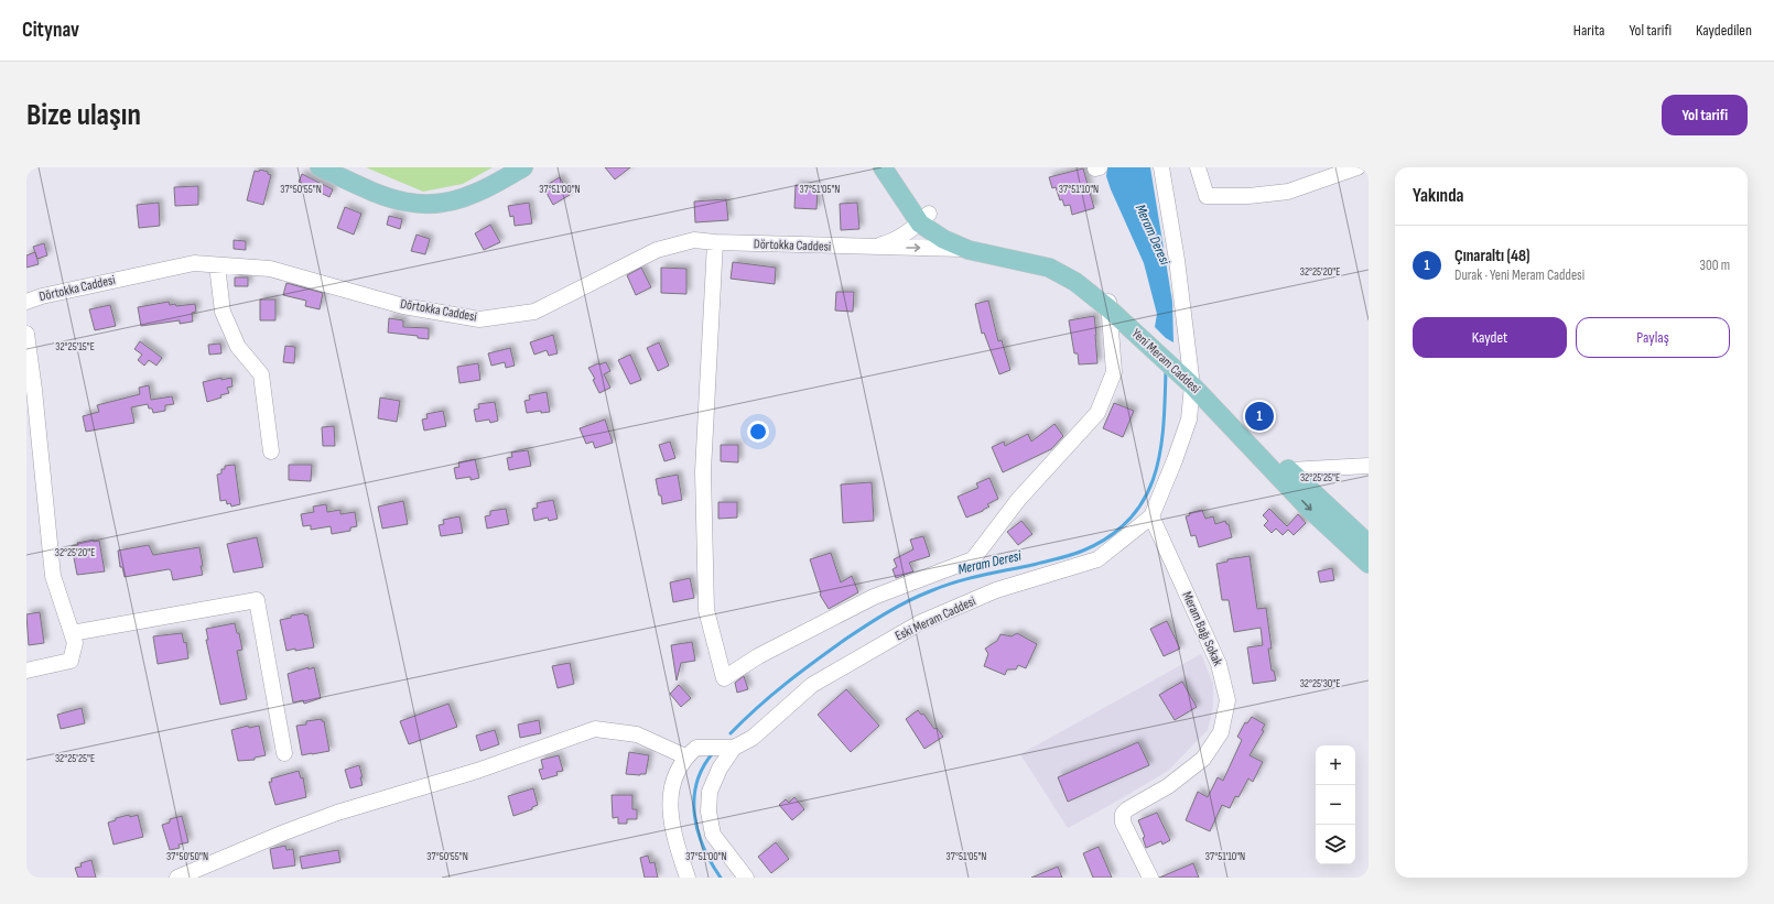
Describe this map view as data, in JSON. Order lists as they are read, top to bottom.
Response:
{
  "streets": {
    "main road": ["Yeni Meram Caddesi"],
    "street": ["Dörtokka Caddesi", "Eski Meram Caddesi", "Meram Bağı Sokak"]
  },
  "crossings": [
    ["Dörtokka Caddesi", "Yeni Meram Caddesi"],
    ["Yeni Meram Caddesi", "Eski Meram Caddesi"],
    ["Eski Meram Caddesi", "Meram Bağı Sokak"]
  ],
  "water": ["Meram Deresi"],
  "page": {
    "header": "Citynav",
    "nav": ["Harita", "Yol tarifi", "Kaydedilen"],
    "buttons": [
      "Yol tarifi",
      ["Kaydet", "Paylaş"]
    ],
    "title": "Bize ulaşın",
    "heading": "Yakında",
    "list": [
      {
        "mark": "1",
        "name": "Çınaraltı (48)",
        "note": "Durak · Yeni Meram Caddesi",
        "value": "300 m"
      }
    ],
    "pins": "1",
    "map_buttons": ["+", "−"]
  },
  "coordinates": [
    "37°50'55\"N",
    "37°51'00\"N",
    "37°51'05\"N",
    "37°51'10\"N",
    "32°25'20\"E",
    "32°25'15\"E",
    "32°25'25\"E",
    "32°25'30\"E",
    "37°50'50\"N"
  ]
}
